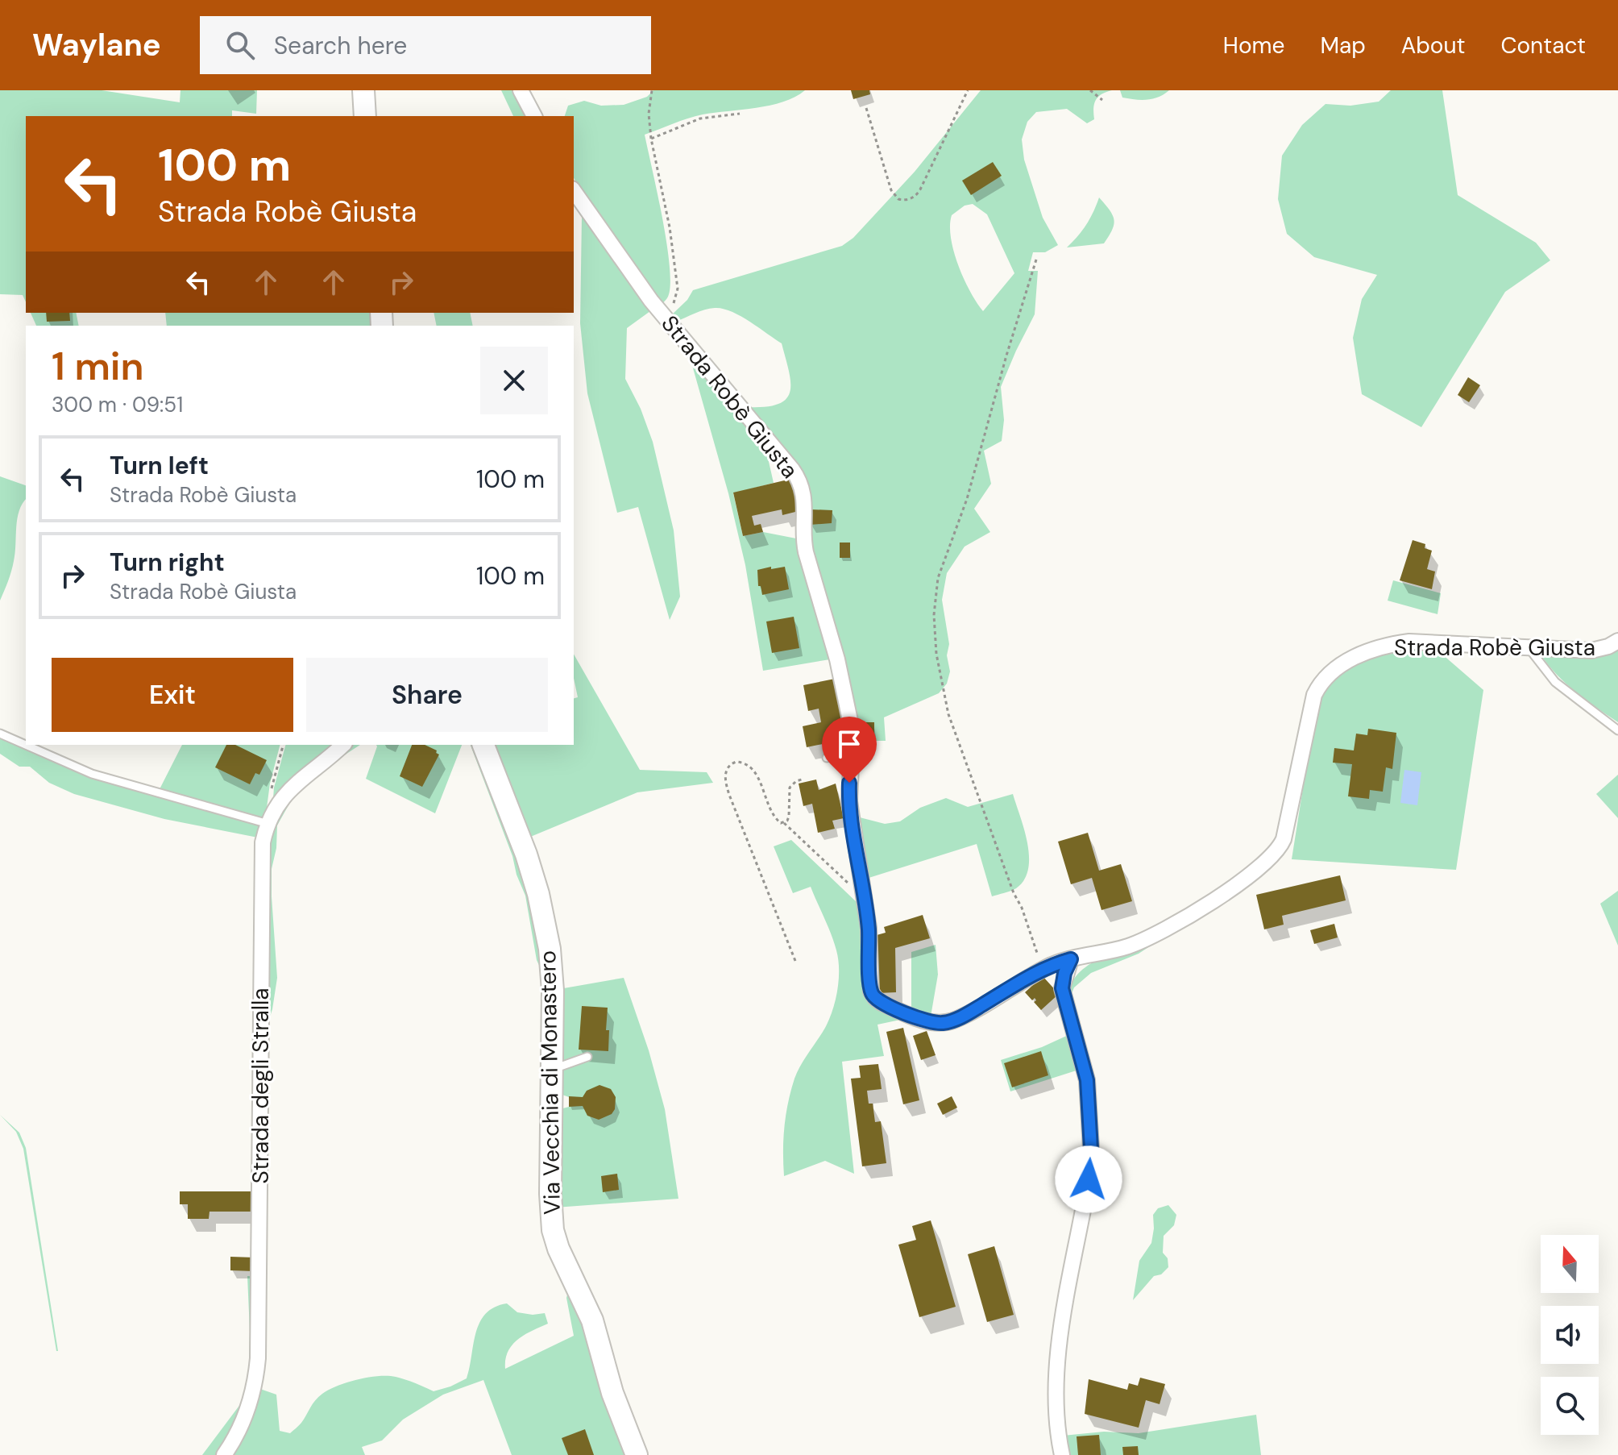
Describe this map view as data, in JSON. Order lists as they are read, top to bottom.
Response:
{
  "streets": {
    "street": ["Strada Robè Giusta", "Via Vecchia di Monastero", "Strada degli Stralla"]
  },
  "north": "top",
  "page": {
    "header": "Waylane",
    "search": "Search here",
    "nav": [
      "Home",
      "Map",
      "About",
      "Contact"
    ],
    "turn": ["100 m", "Strada Robè Giusta"],
    "heading": ["1 min", "300 m · 09:51"],
    "list": [
      {
        "name": "Turn left",
        "note": "Strada Robè Giusta",
        "value": "100 m"
      },
      {
        "name": "Turn right",
        "note": "Strada Robè Giusta",
        "value": "100 m"
      }
    ],
    "buttons": ["Exit", "Share"]
  }
}
